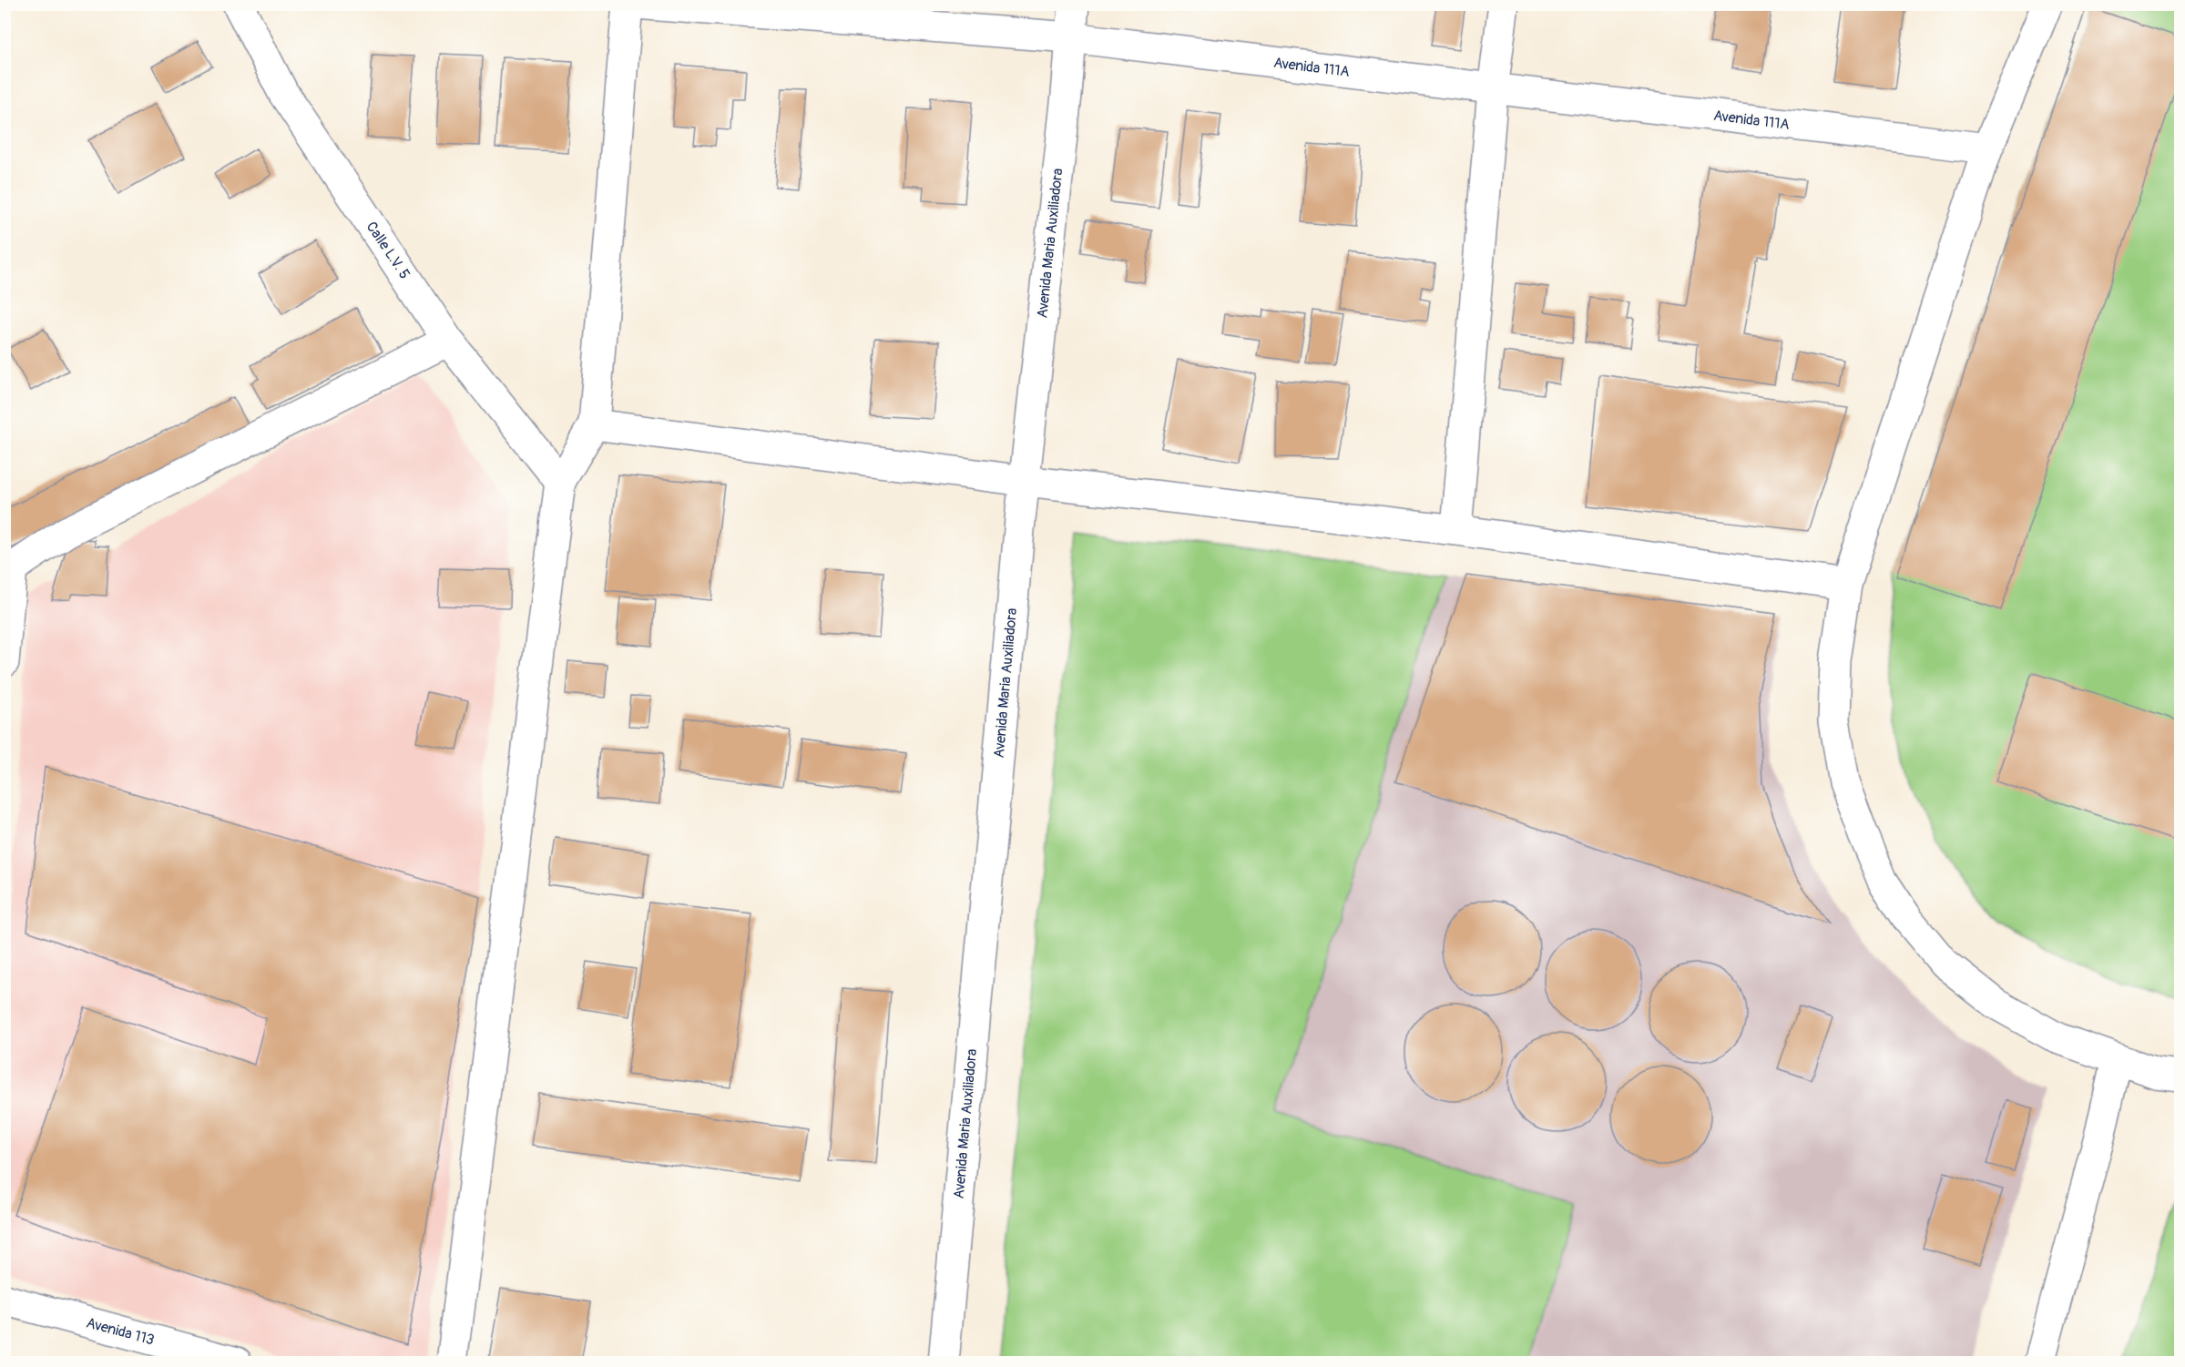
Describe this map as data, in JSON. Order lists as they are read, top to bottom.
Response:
{
  "streets": {
    "street": [
      "Avenida 111A",
      "Avenida Maria Auxiliadora",
      "Calle L.V. 5",
      "Avenida 113"
    ]
  },
  "crossings": [
    ["Avenida 111A", "Avenida Maria Auxiliadora"]
  ]
}
